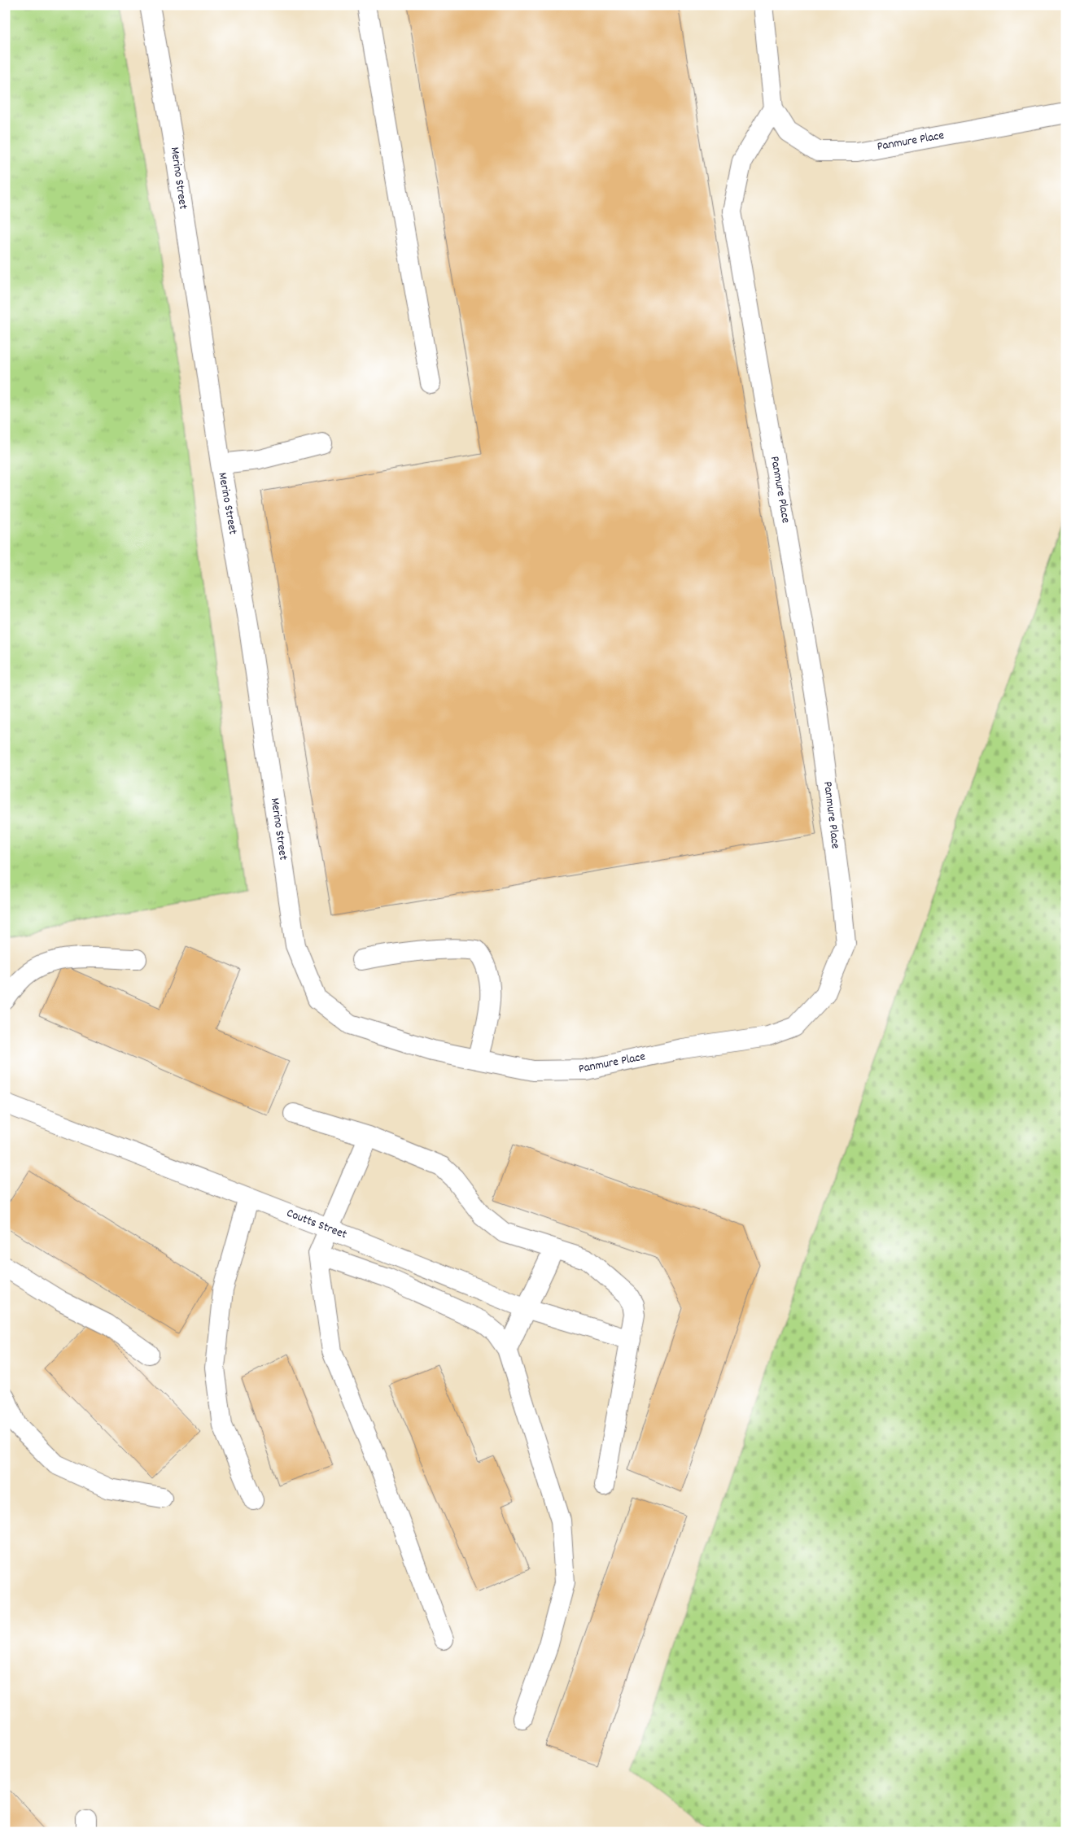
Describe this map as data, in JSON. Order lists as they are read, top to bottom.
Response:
{
  "streets": {
    "lane": ["Panmure Place", "Merino Street", "Coutts Street"]
  },
  "crossings": [
    ["Panmure Place", "Merino Street"]
  ]
}
